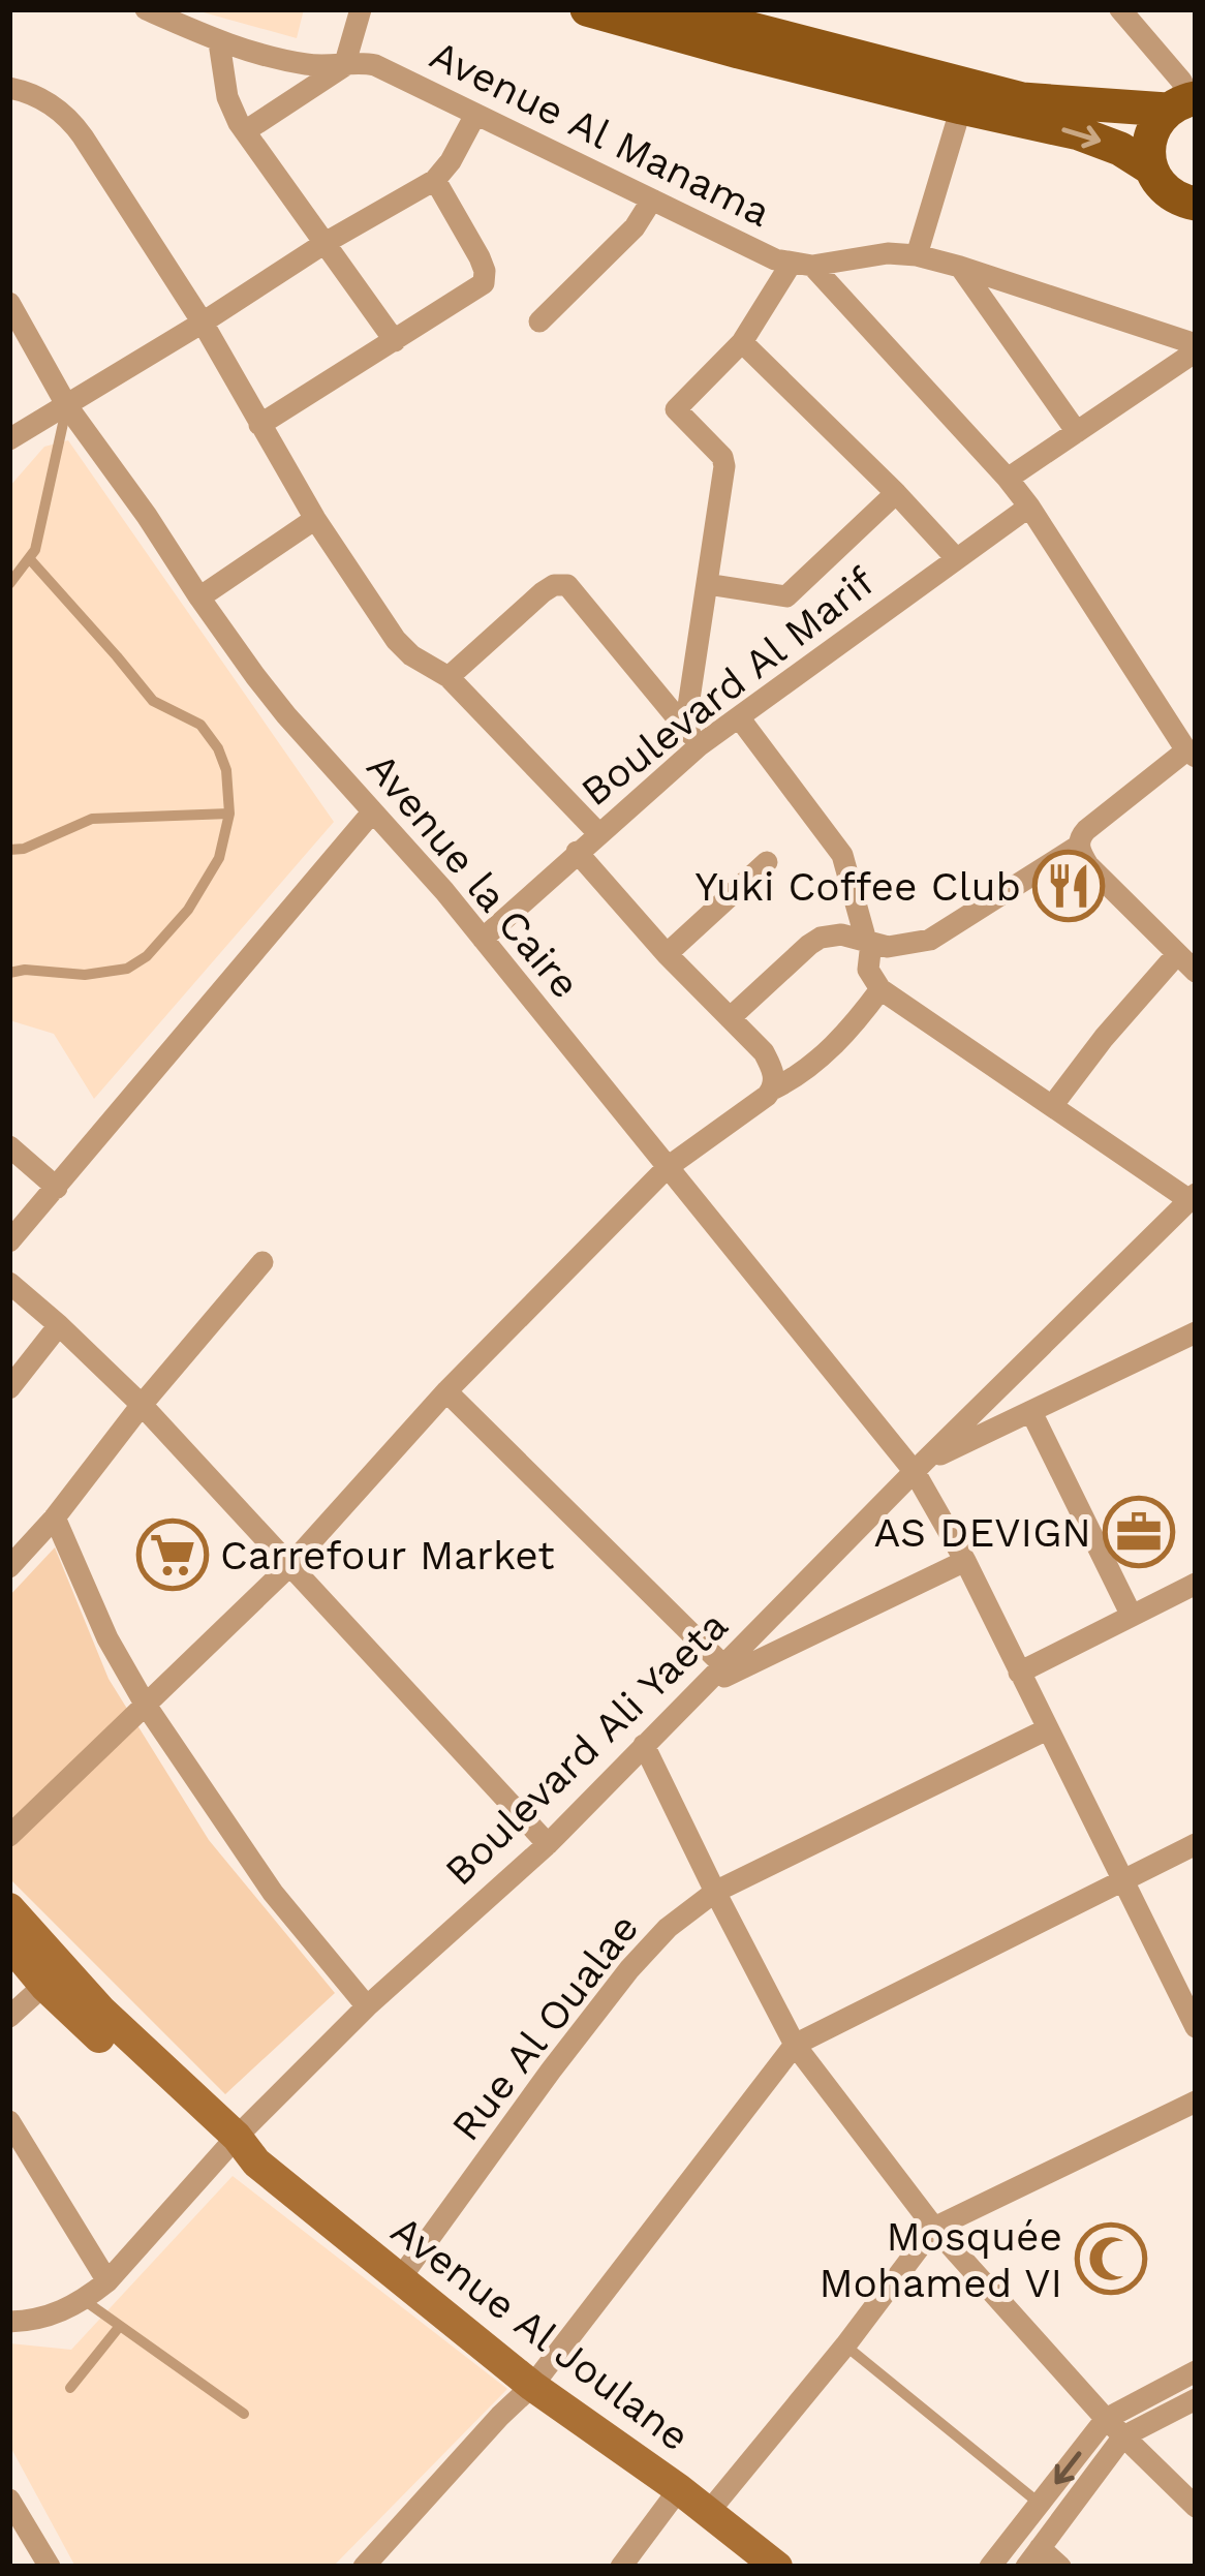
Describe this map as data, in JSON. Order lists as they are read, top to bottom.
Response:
{
  "streets": {
    "street": [
      "Avenue Al Manama",
      "Boulevard Al Marif",
      "Avenue la Caire",
      "Boulevard Ali Yaeta",
      "Rue Al Oualae",
      "Avenue Al Joulane"
    ]
  },
  "crossings": [
    ["Avenue Al Manama", "Boulevard Al Marif"],
    ["Boulevard Al Marif", "Avenue la Caire"],
    ["Avenue la Caire", "Boulevard Ali Yaeta"],
    ["Avenue la Caire", "Rue Al Oualae"],
    ["Boulevard Ali Yaeta", "Avenue Al Joulane"],
    ["Rue Al Oualae", "Avenue Al Joulane"]
  ],
  "places": {
    "restaurant": ["Yuki Coffee Club"],
    "office": ["AS DEVIGN"],
    "supermarket": ["Carrefour Market"],
    "mosque": ["Mosquée Mohamed VI"]
  }
}
